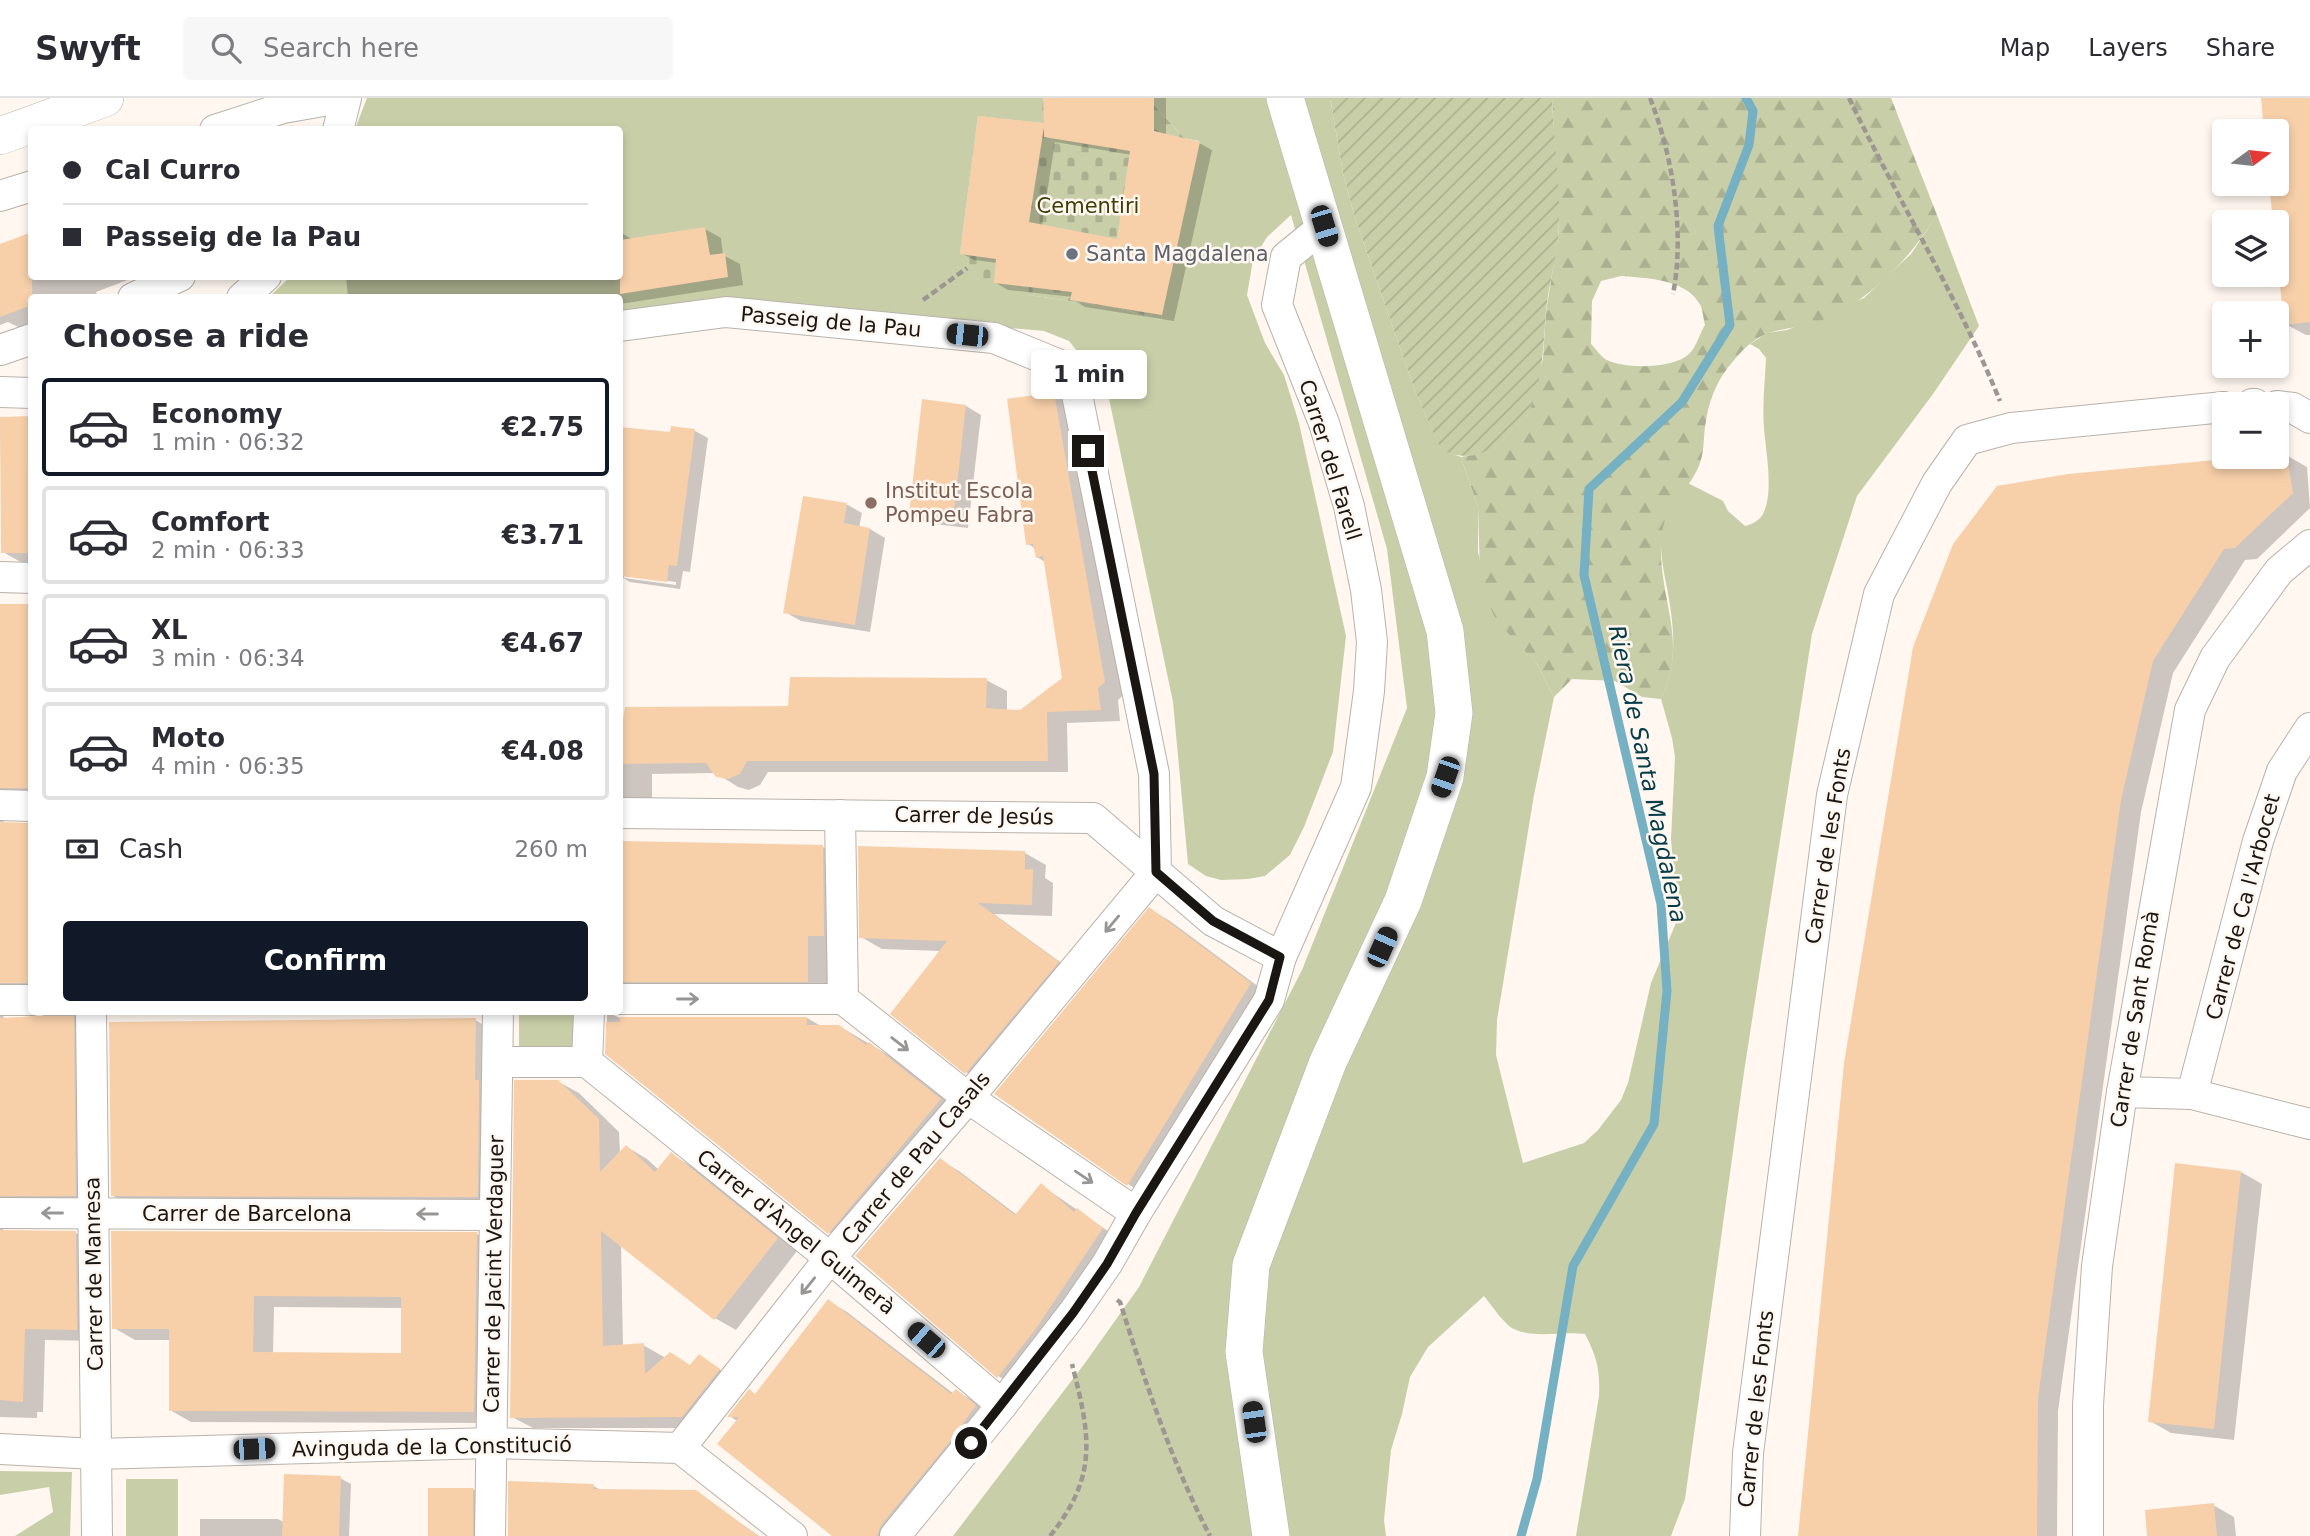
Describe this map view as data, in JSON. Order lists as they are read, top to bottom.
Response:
{
  "streets": {
    "street": [
      "Passeig de la Pau",
      "Carrer del Farell",
      "Carrer de Jesús",
      "Carrer de les Fonts",
      "Carrer de Ca l'Arbocet",
      "Carrer de Sant Romà",
      "Carrer de Pau Casals",
      "Carrer de Barcelona",
      "Carrer d'Àngel Guimerà",
      "Carrer de Manresa",
      "Carrer de Jacint Verdaguer",
      "Avinguda de la Constitució"
    ]
  },
  "crossings": [
    ["Passeig de la Pau", "Carrer de Jesús"],
    ["Passeig de la Pau", "Carrer de Pau Casals"],
    ["Carrer del Farell", "Carrer de Jesús"],
    ["Carrer del Farell", "Carrer d'Àngel Guimerà"],
    ["Carrer de Jesús", "Carrer de Pau Casals"],
    ["Carrer de Pau Casals", "Carrer d'Àngel Guimerà"],
    ["Carrer de Pau Casals", "Avinguda de la Constitució"],
    ["Carrer de Barcelona", "Carrer de Manresa"],
    ["Carrer de Barcelona", "Carrer de Jacint Verdaguer"],
    ["Carrer de Manresa", "Avinguda de la Constitució"],
    ["Carrer de Jacint Verdaguer", "Avinguda de la Constitució"]
  ],
  "one_way": ["Carrer de Barcelona"],
  "water": ["Riera de Santa Magdalena"],
  "parks": ["Cementiri"],
  "places": ["Santa Magdalena", "Institut Escola Pompeu Fabra"],
  "north": "right",
  "page": {
    "header": "Swyft",
    "search": "Search here",
    "nav": ["Map", "Layers", "Share"],
    "map_buttons": ["+", "−"],
    "banner": ["Cal Curro", "Passeig de la Pau"],
    "heading": "Choose a ride",
    "bubble": "1 min",
    "list": [
      {
        "name": "Economy",
        "note": "1 min · 06:32",
        "value": "€2.75"
      },
      {
        "name": "Comfort",
        "note": "2 min · 06:33",
        "value": "€3.71"
      },
      {
        "name": "XL",
        "note": "3 min · 06:34",
        "value": "€4.67"
      },
      {
        "name": "Moto",
        "note": "4 min · 06:35",
        "value": "€4.08"
      }
    ],
    "pay": ["Cash", "260 m"],
    "buttons": "Confirm"
  }
}
